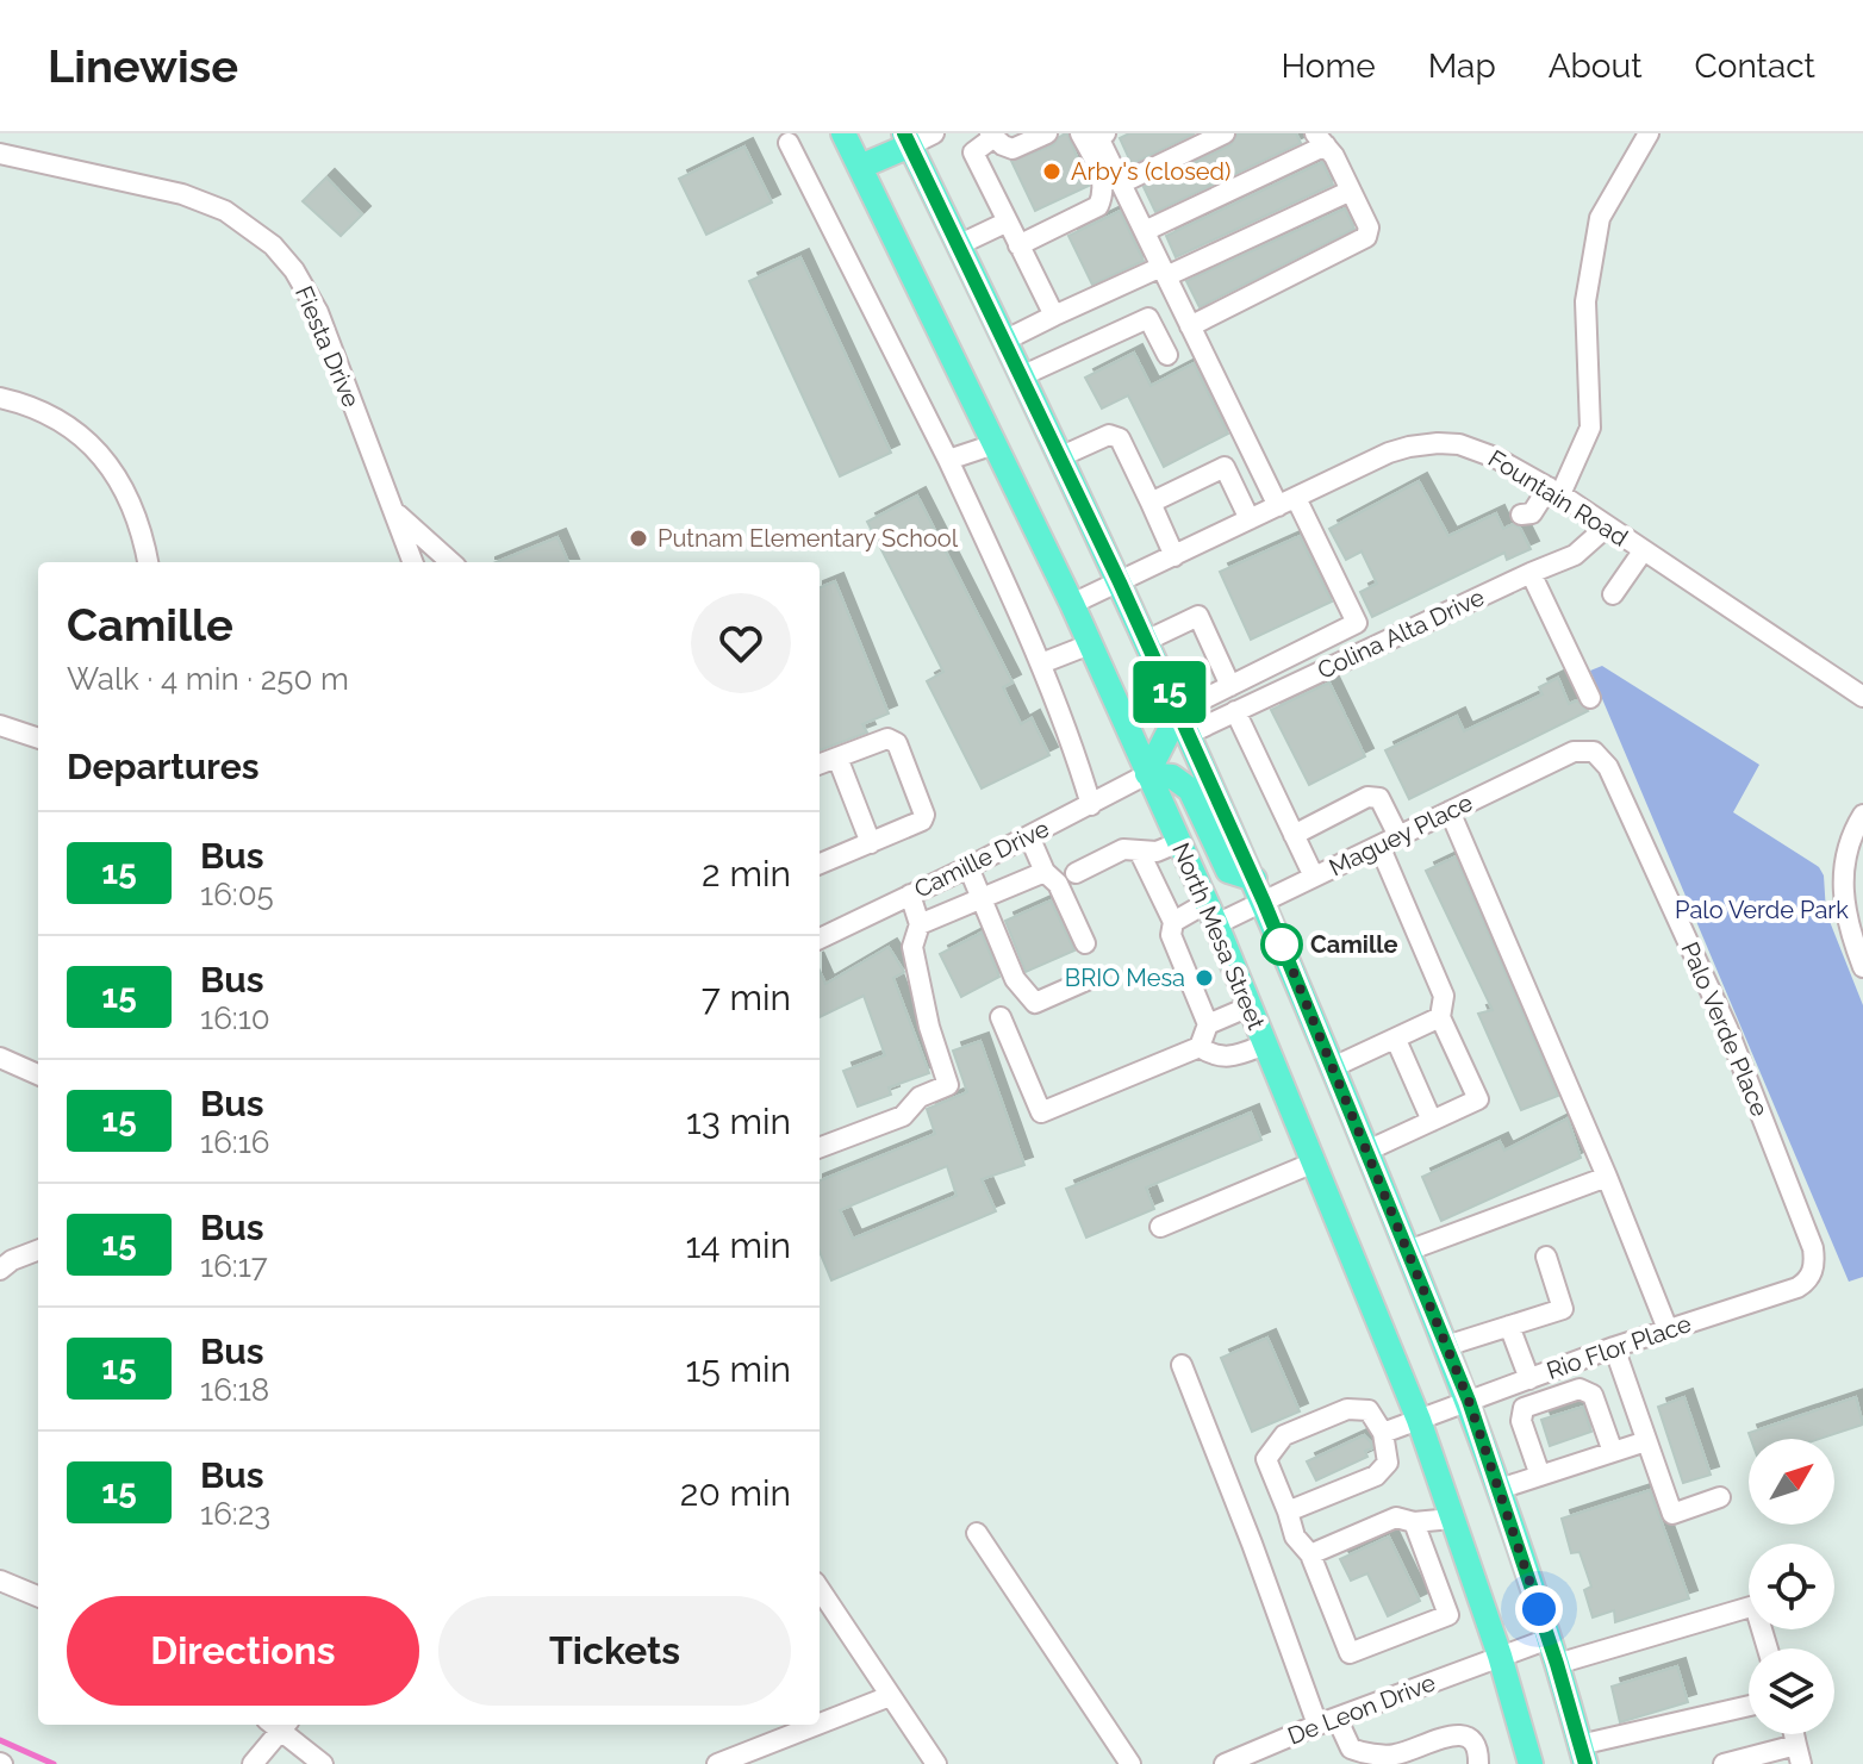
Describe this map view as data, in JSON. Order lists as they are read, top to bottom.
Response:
{
  "streets": {
    "main road": ["North Mesa Street"],
    "street": [
      "Fiesta Drive",
      "Fountain Road",
      "Colina Alta Drive",
      "Maguey Place",
      "Camille Drive",
      "Palo Verde Place",
      "Rio Flor Place",
      "De Leon Drive"
    ]
  },
  "crossings": [
    ["Fountain Road", "Colina Alta Drive"],
    ["Fountain Road", "North Mesa Street"],
    ["Maguey Place", "North Mesa Street"],
    ["Maguey Place", "Palo Verde Place"],
    ["Camille Drive", "North Mesa Street"],
    ["North Mesa Street", "Rio Flor Place"],
    ["North Mesa Street", "De Leon Drive"],
    ["Palo Verde Place", "Rio Flor Place"]
  ],
  "parks": ["Palo Verde Park"],
  "places": [
    "Arby's (closed)",
    "Putnam Elementary School",
    "Camille",
    "BRIO Mesa"
  ],
  "lines": ["bus line 15"],
  "north": "top right",
  "page": {
    "header": "Linewise",
    "nav": [
      "Home",
      "Map",
      "About",
      "Contact"
    ],
    "on_map": "15",
    "heading": [
      ["Camille", "Walk · 4 min · 250 m"],
      "Departures"
    ],
    "list": [
      {
        "mark": "15",
        "name": "Bus",
        "note": "16:05",
        "value": "2 min"
      },
      {
        "mark": "15",
        "name": "Bus",
        "note": "16:10",
        "value": "7 min"
      },
      {
        "mark": "15",
        "name": "Bus",
        "note": "16:16",
        "value": "13 min"
      },
      {
        "mark": "15",
        "name": "Bus",
        "note": "16:17",
        "value": "14 min"
      },
      {
        "mark": "15",
        "name": "Bus",
        "note": "16:18",
        "value": "15 min"
      },
      {
        "mark": "15",
        "name": "Bus",
        "note": "16:23",
        "value": "20 min"
      }
    ],
    "buttons": ["Directions", "Tickets"]
  }
}
